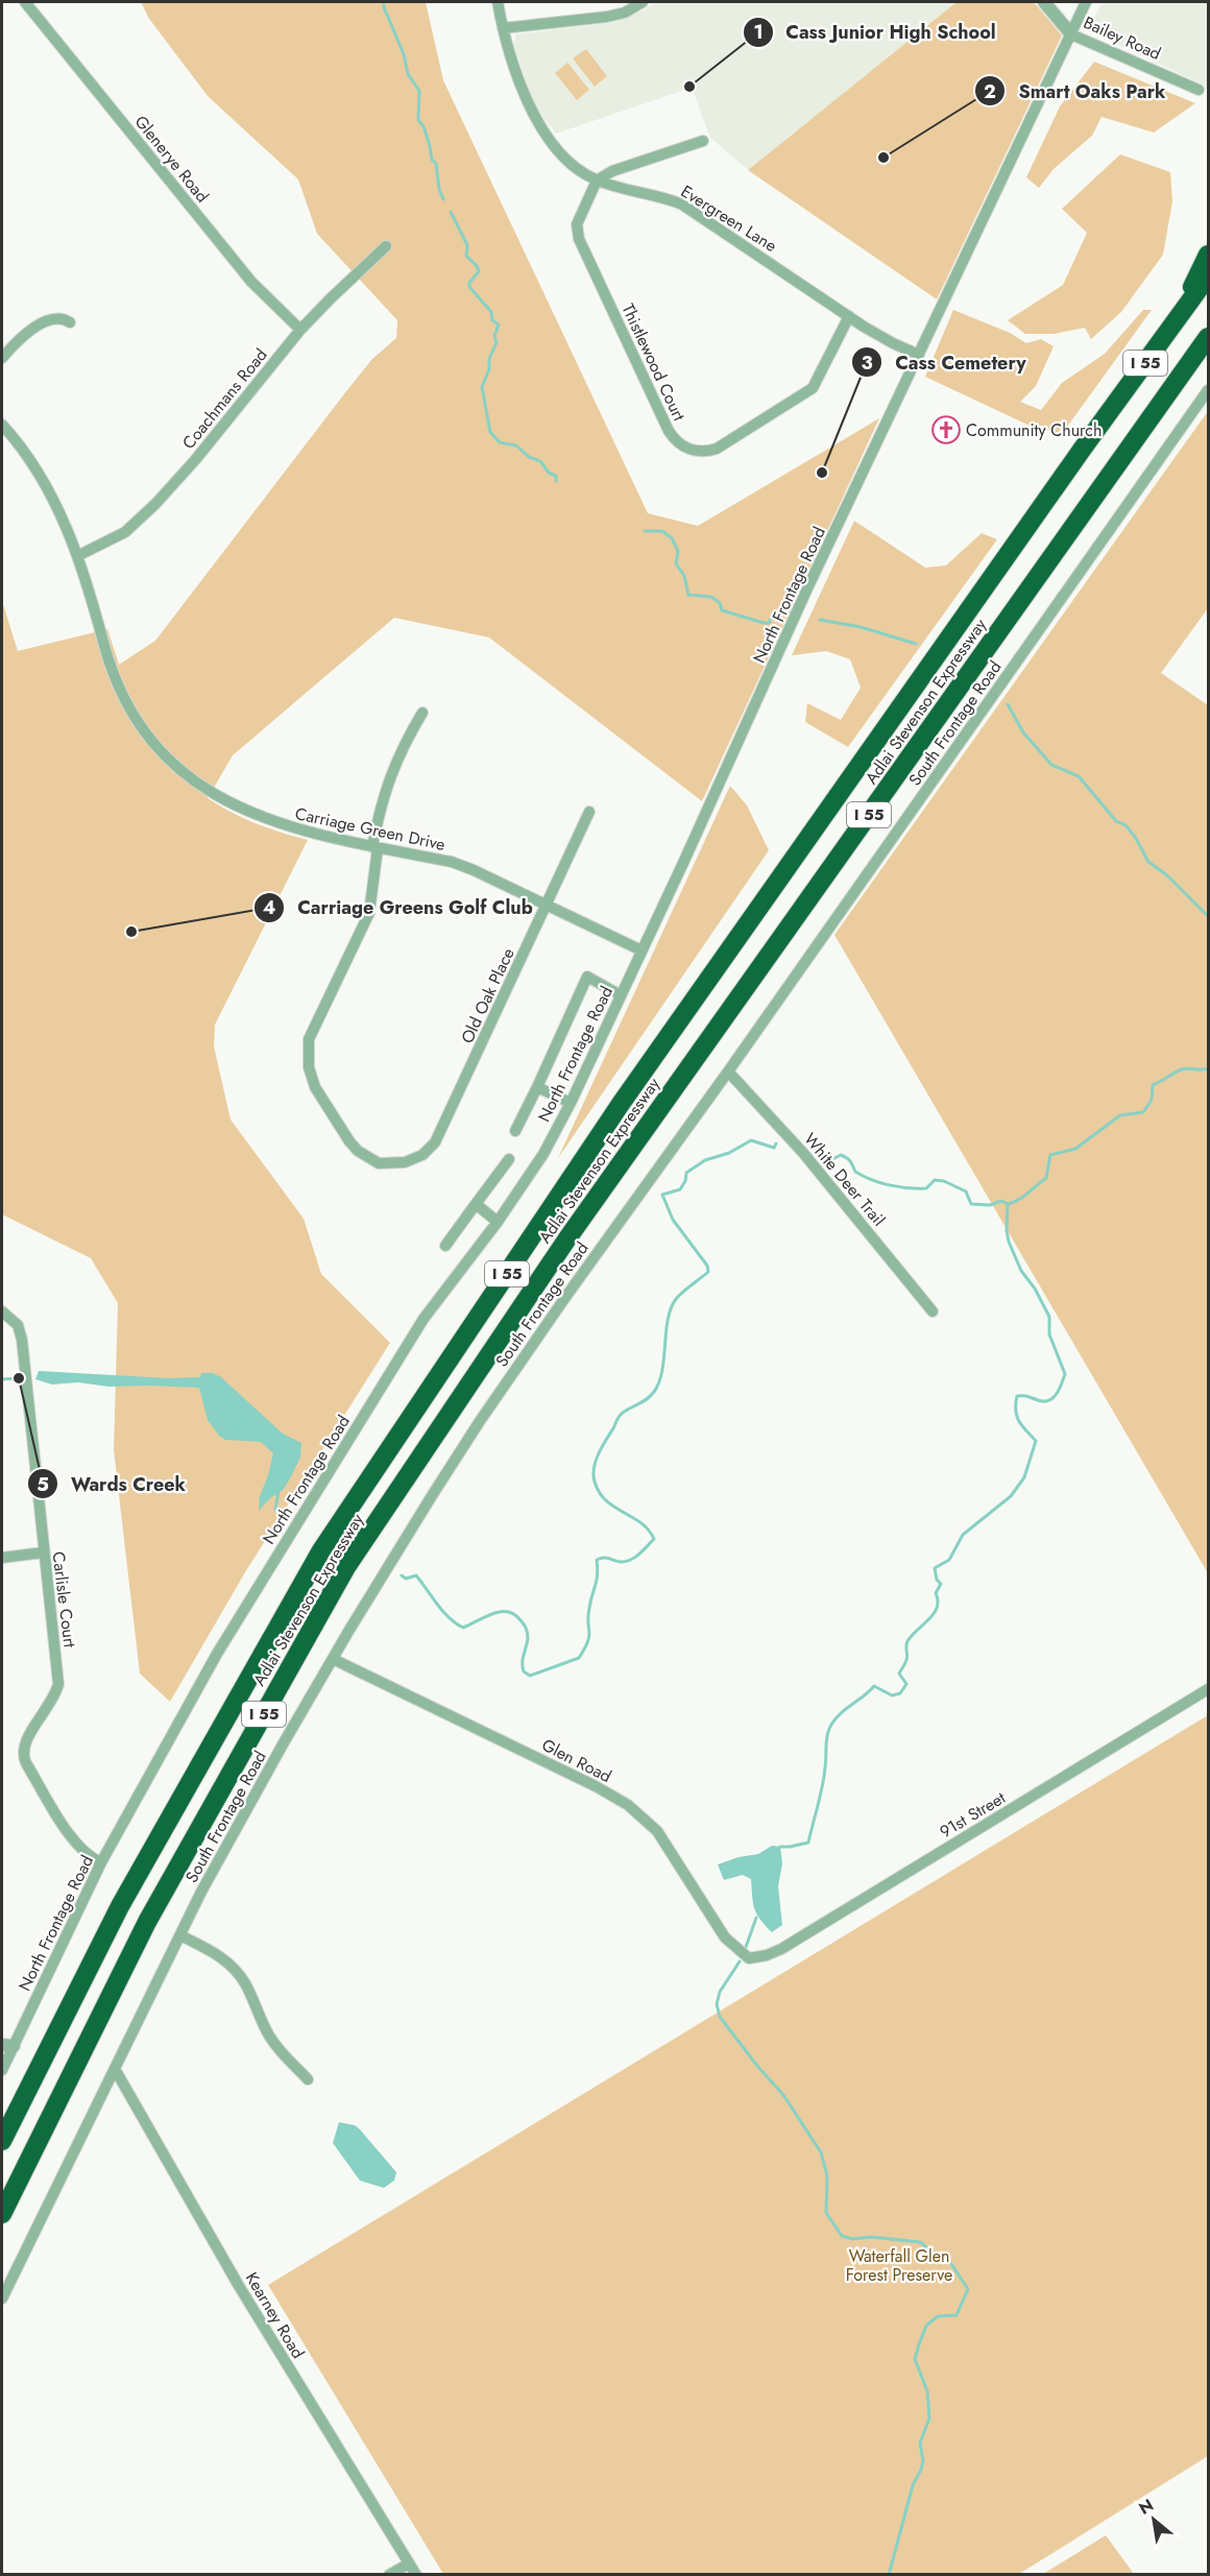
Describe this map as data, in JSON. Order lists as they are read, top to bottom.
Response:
{
  "streets": {
    "highway": ["I 55", "Adlai Stevenson Expressway"],
    "street": [
      "Bailey Road",
      "Glenerye Road",
      "Evergreen Lane",
      "Thistlewood Court",
      "Coachmans Road",
      "North Frontage Road",
      "South Frontage Road",
      "Carriage Green Drive",
      "Old Oak Place",
      "White Deer Trail",
      "Carlisle Court",
      "Glen Road",
      "91st Street",
      "Kearney Road"
    ]
  },
  "crossings": [
    ["Bailey Road", "North Frontage Road"],
    ["Glenerye Road", "Coachmans Road"],
    ["Evergreen Lane", "Thistlewood Court"],
    ["Evergreen Lane", "North Frontage Road"],
    ["Coachmans Road", "Carriage Green Drive"],
    ["North Frontage Road", "Carriage Green Drive"],
    ["North Frontage Road", "Carlisle Court"],
    ["South Frontage Road", "White Deer Trail"],
    ["South Frontage Road", "Glen Road"],
    ["South Frontage Road", "Kearney Road"],
    ["Carriage Green Drive", "Old Oak Place"],
    ["Glen Road", "91st Street"]
  ],
  "parks": ["Waterfall Glen Forest Preserve"],
  "places": {
    "other": [
      "Cass Junior High School",
      "Smart Oaks Park",
      "Cass Cemetery",
      "Carriage Greens Golf Club",
      "Wards Creek"
    ],
    "church": ["Community Church"]
  },
  "north": "top left"
}
